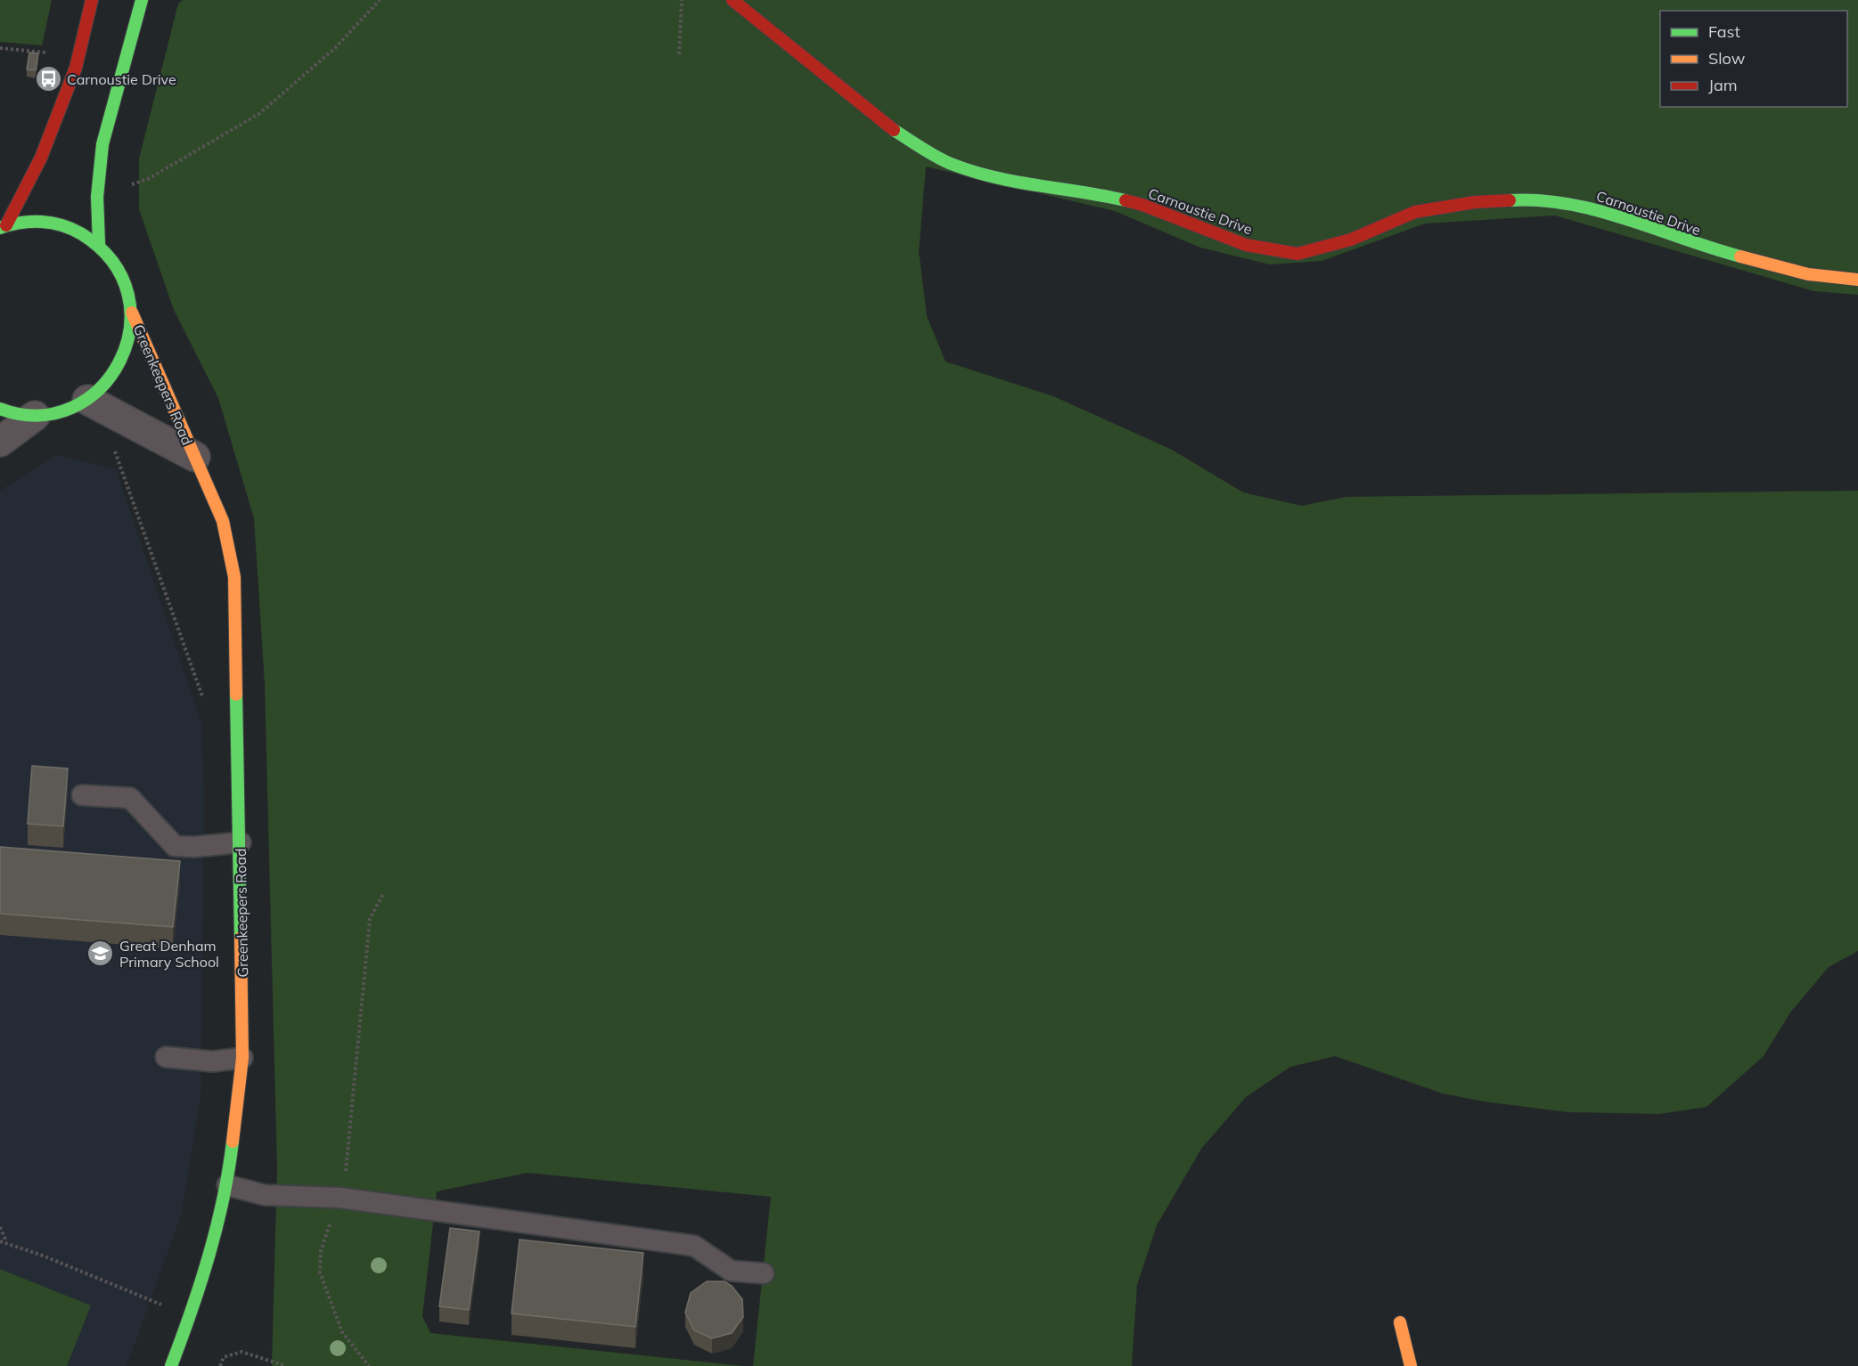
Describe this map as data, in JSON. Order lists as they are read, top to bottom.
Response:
{
  "streets": {
    "street": ["Carnoustie Drive", "Greenkeepers Road"]
  },
  "places": {
    "bus stop": ["Carnoustie Drive"],
    "school or university": ["Great Denham Primary School"]
  },
  "legend": ["Fast", "Slow", "Jam"]
}
